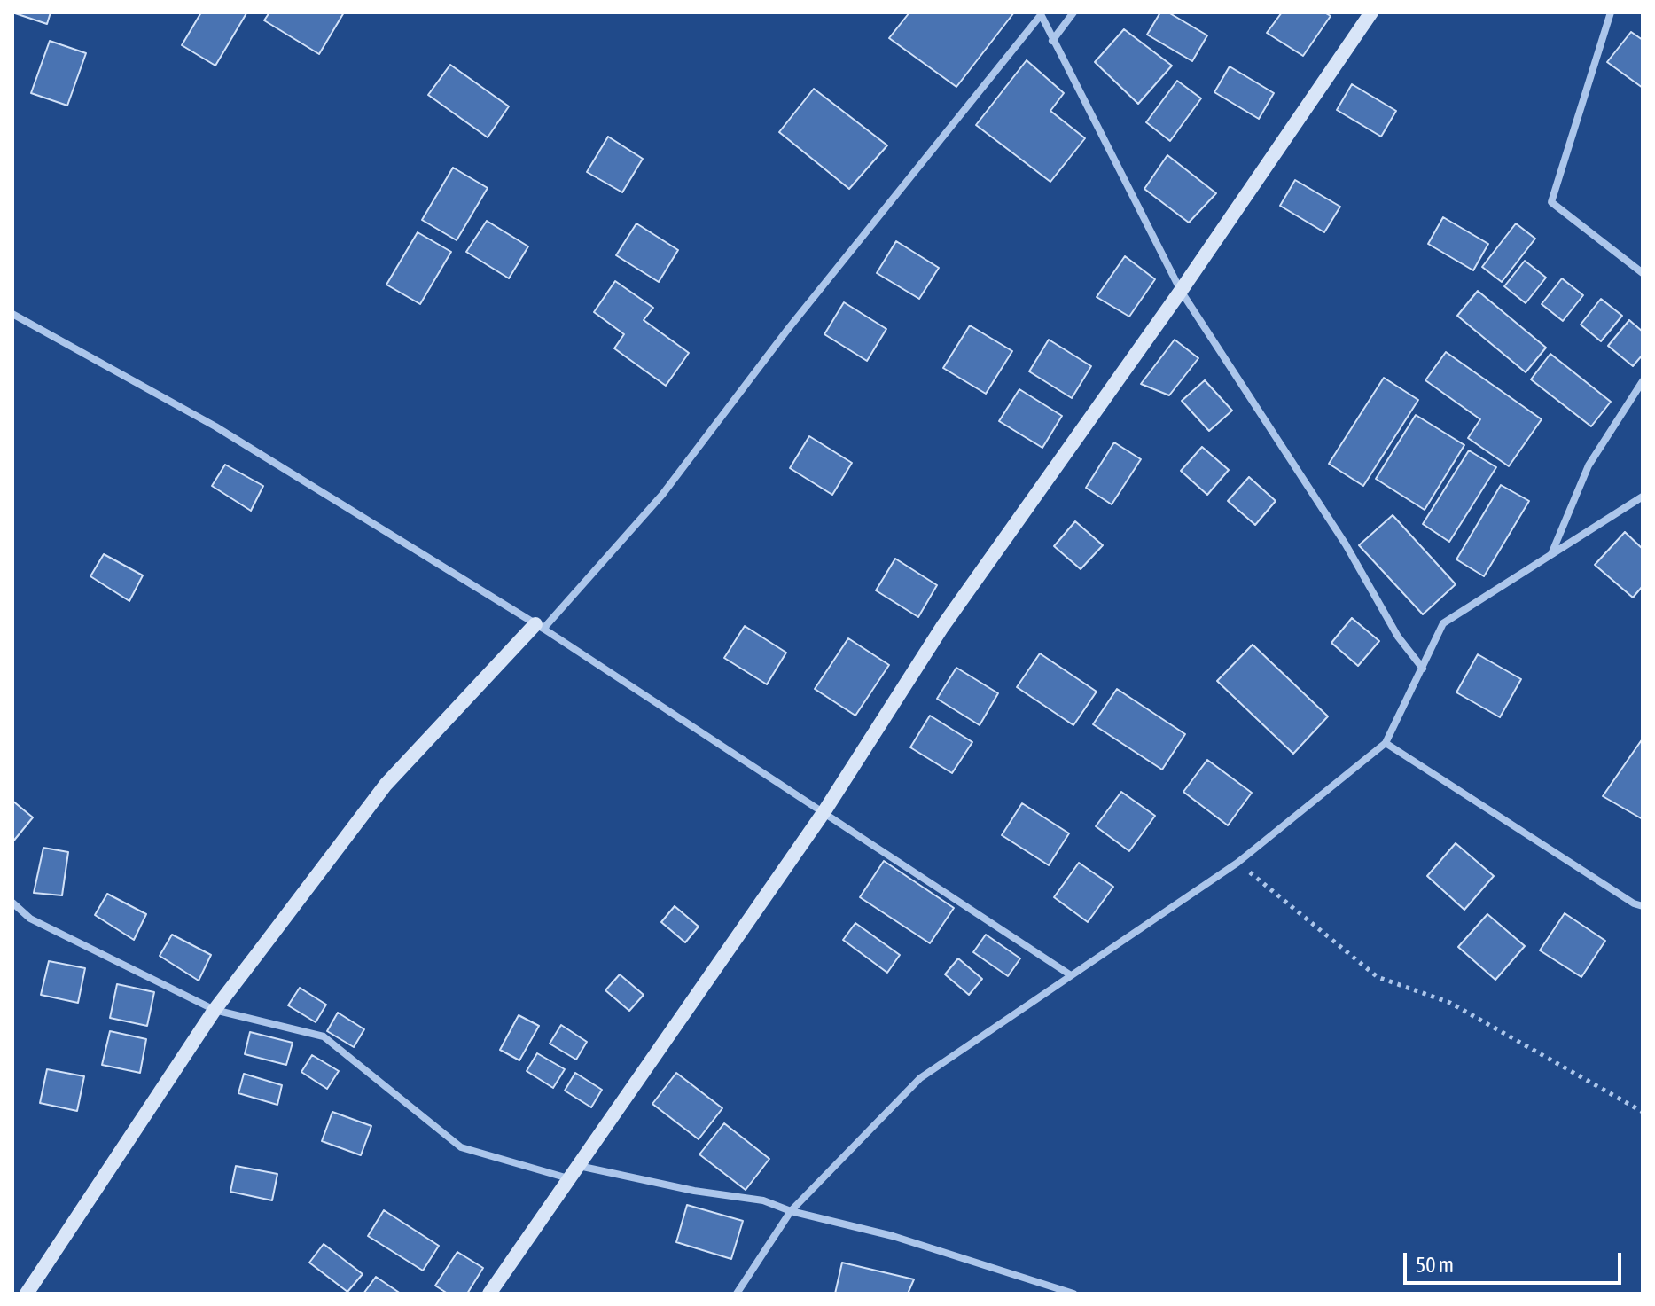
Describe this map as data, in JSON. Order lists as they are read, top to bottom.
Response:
{
  "scale_bar": "50 m"
}
